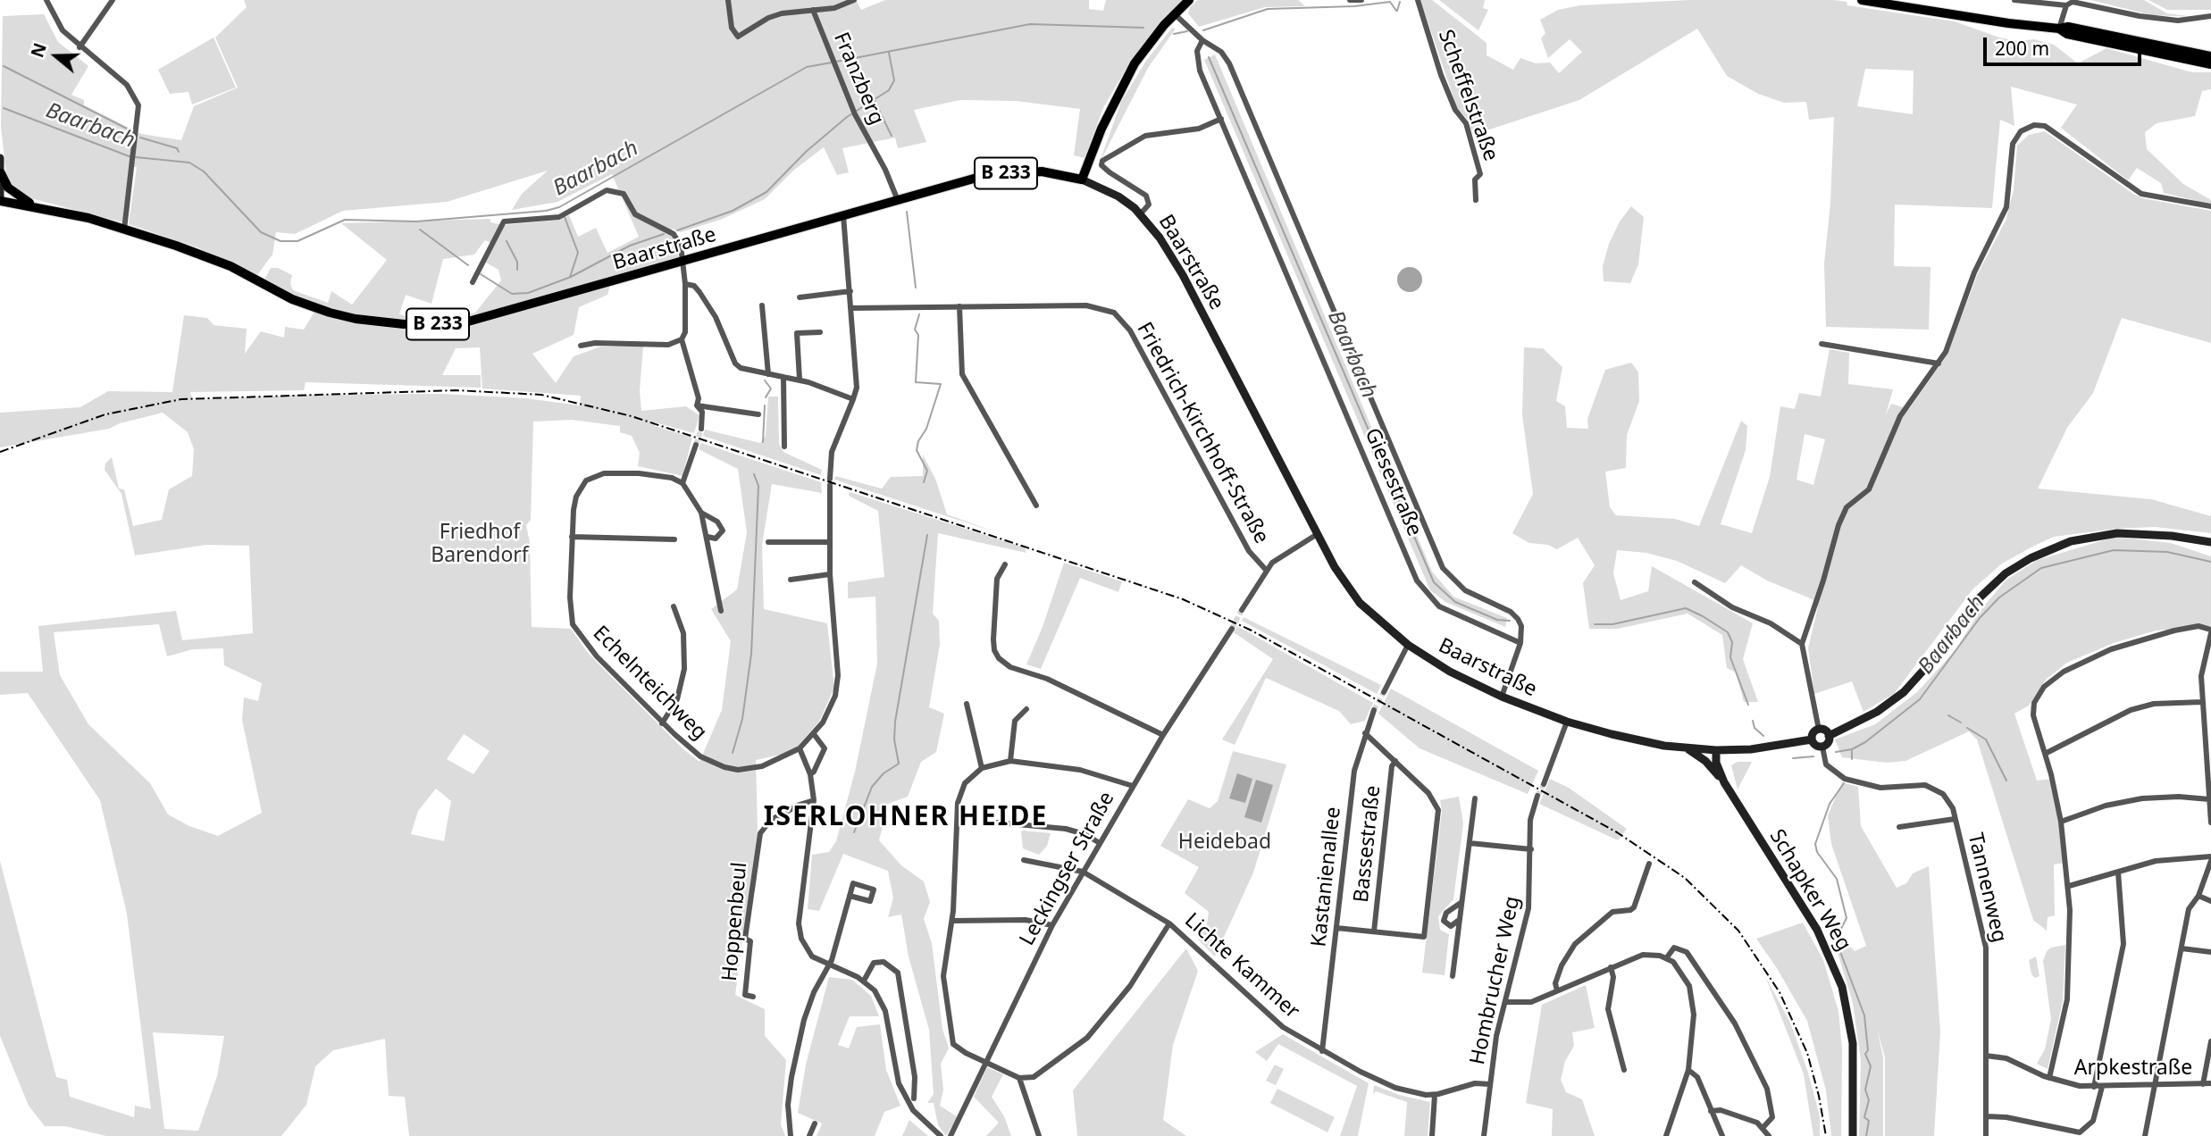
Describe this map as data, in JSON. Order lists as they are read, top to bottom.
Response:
{
  "streets": {
    "main road": ["B 233", "Baarstraße", "Schapker Weg"],
    "street": [
      "Franzberg",
      "Scheffelstraße",
      "Friedrich-Kirchhoff-Straße",
      "Giesestraße",
      "Echelnteichweg",
      "Bassestraße",
      "Leckingser Straße",
      "Kastanienallee",
      "Tannenweg",
      "Hoppenbeul",
      "Lichte Kammer",
      "Hombrucher Weg",
      "Arpkestraße"
    ]
  },
  "crossings": [
    ["Franzberg", "Baarstraße"],
    ["B 233", "Baarstraße"],
    ["Baarstraße", "Echelnteichweg"],
    ["Baarstraße", "Tannenweg"],
    ["Baarstraße", "Schapker Weg"],
    ["Friedrich-Kirchhoff-Straße", "Echelnteichweg"],
    ["Leckingser Straße", "Lichte Kammer"],
    ["Kastanienallee", "Lichte Kammer"],
    ["Tannenweg", "Arpkestraße"],
    ["Lichte Kammer", "Hombrucher Weg"]
  ],
  "districts": ["ISERLOHNER HEIDE"],
  "water": ["Baarbach"],
  "parks": ["Friedhof Barendorf", "Heidebad"],
  "scale_bar": "200 m",
  "north": "left"
}
